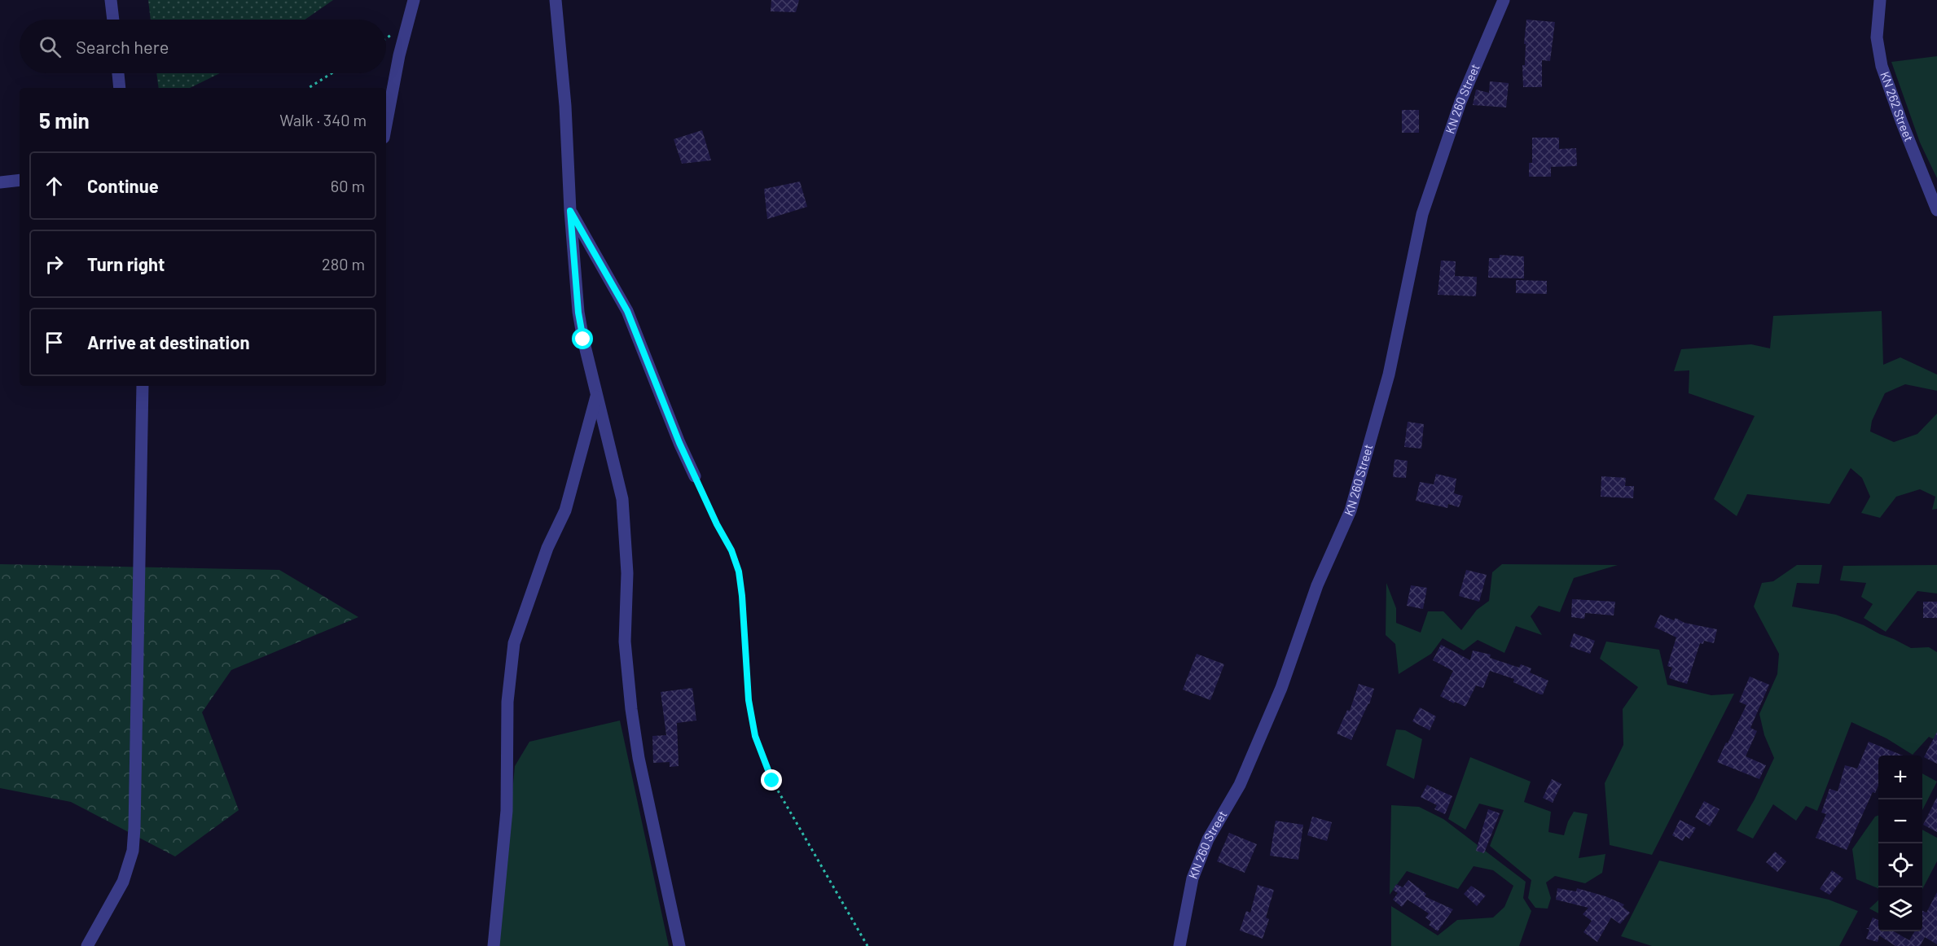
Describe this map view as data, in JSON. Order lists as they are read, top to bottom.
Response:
{
  "streets": {
    "street": ["KN 260 Street", "KN 262 Street"]
  },
  "page": {
    "search": "Search here",
    "heading": ["5 min", "Walk · 340 m"],
    "list": [
      ["Continue", "60 m"],
      ["Turn right", "280 m"],
      "Arrive at destination"
    ],
    "map_buttons": ["+", "−"]
  }
}
